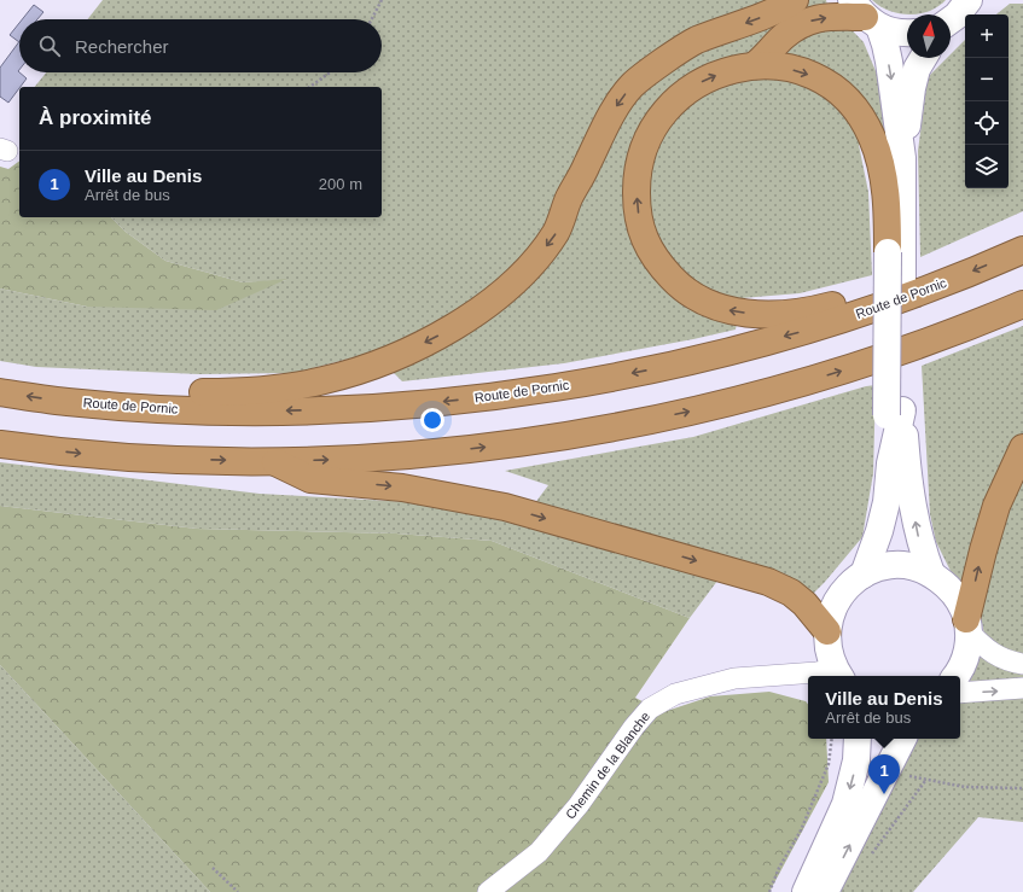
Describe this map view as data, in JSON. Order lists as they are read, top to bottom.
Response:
{
  "streets": {
    "highway": ["Route de Pornic"],
    "street": ["Chemin de la Blanche"]
  },
  "north": "top",
  "page": {
    "map_buttons": ["+", "−"],
    "search": "Rechercher",
    "heading": "À proximité",
    "list": [
      {
        "mark": "1",
        "name": "Ville au Denis",
        "note": "Arrêt de bus",
        "value": "200 m"
      }
    ],
    "popup": ["Ville au Denis", "Arrêt de bus"],
    "pins": "1"
  }
}
